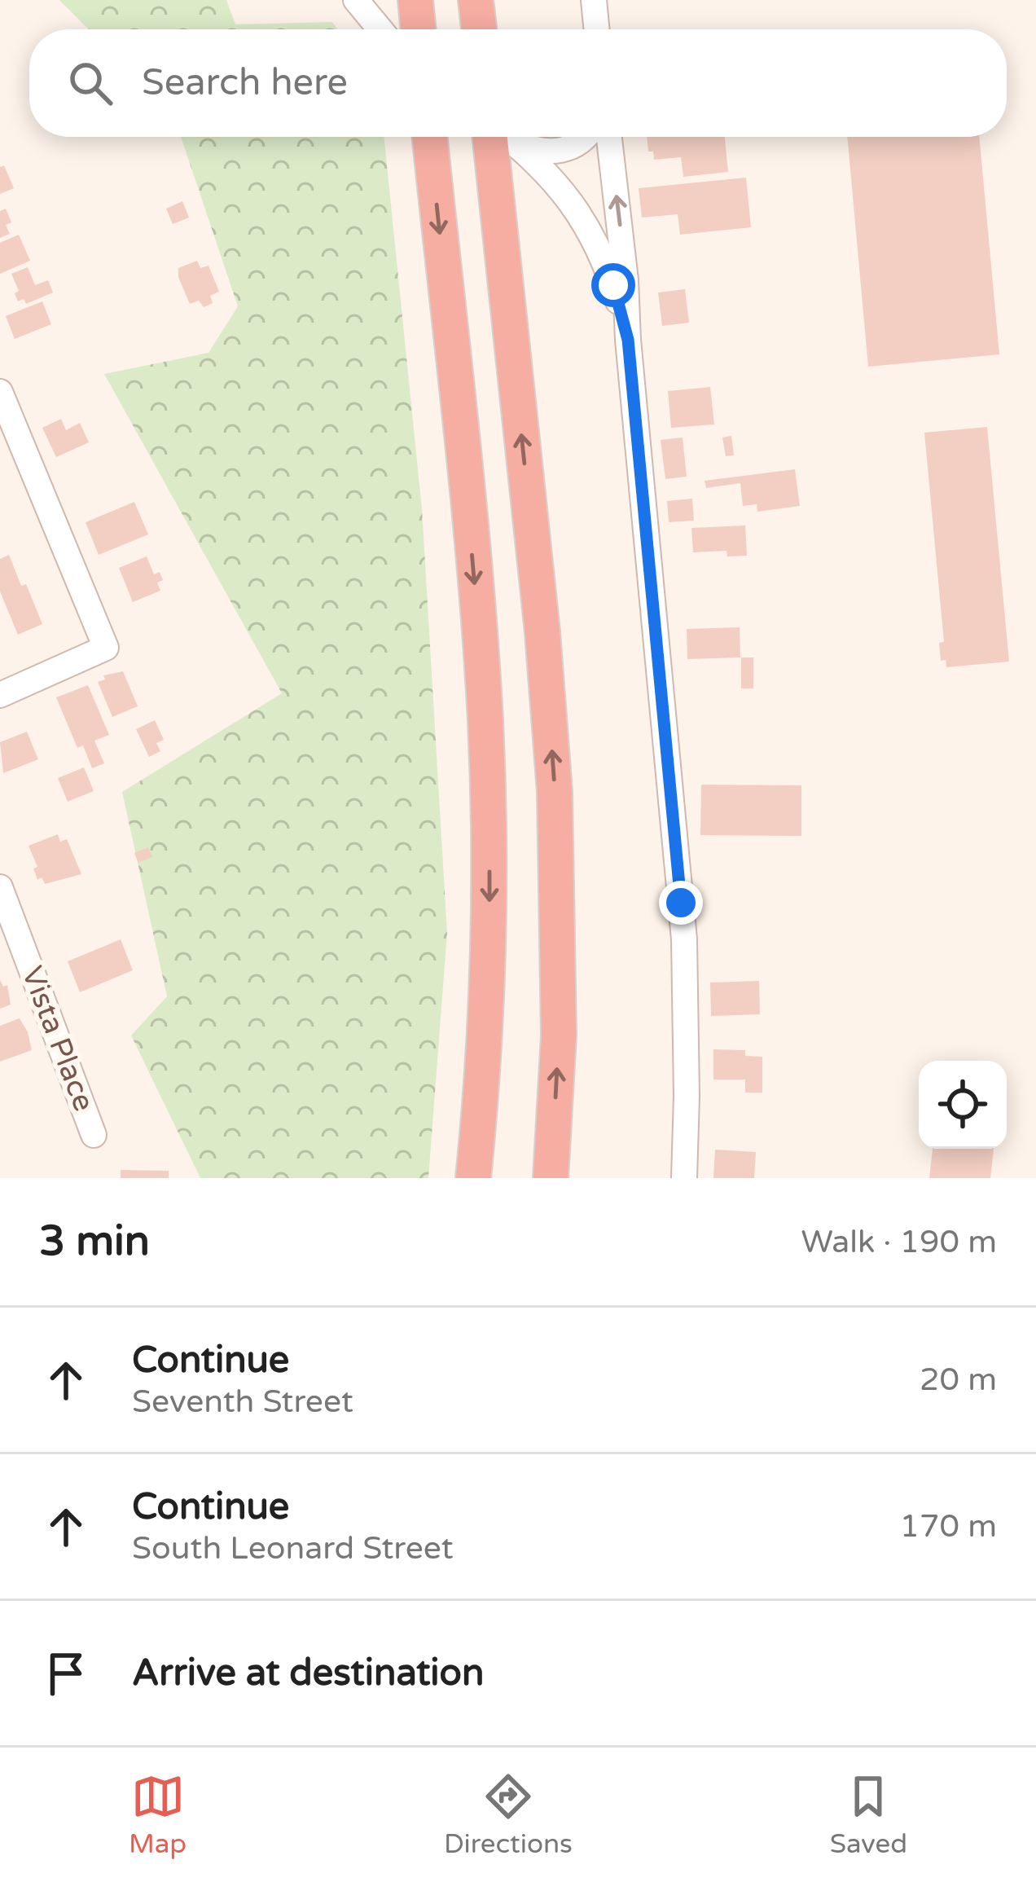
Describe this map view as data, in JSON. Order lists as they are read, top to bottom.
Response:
{
  "streets": {
    "street": ["Vista Place"]
  },
  "page": {
    "search": "Search here",
    "heading": ["3 min", "Walk · 190 m"],
    "list": [
      ["Continue", "Seventh Street", "20 m"],
      ["Continue", "South Leonard Street", "170 m"],
      "Arrive at destination"
    ],
    "nav": ["Map", "Directions", "Saved"]
  }
}
